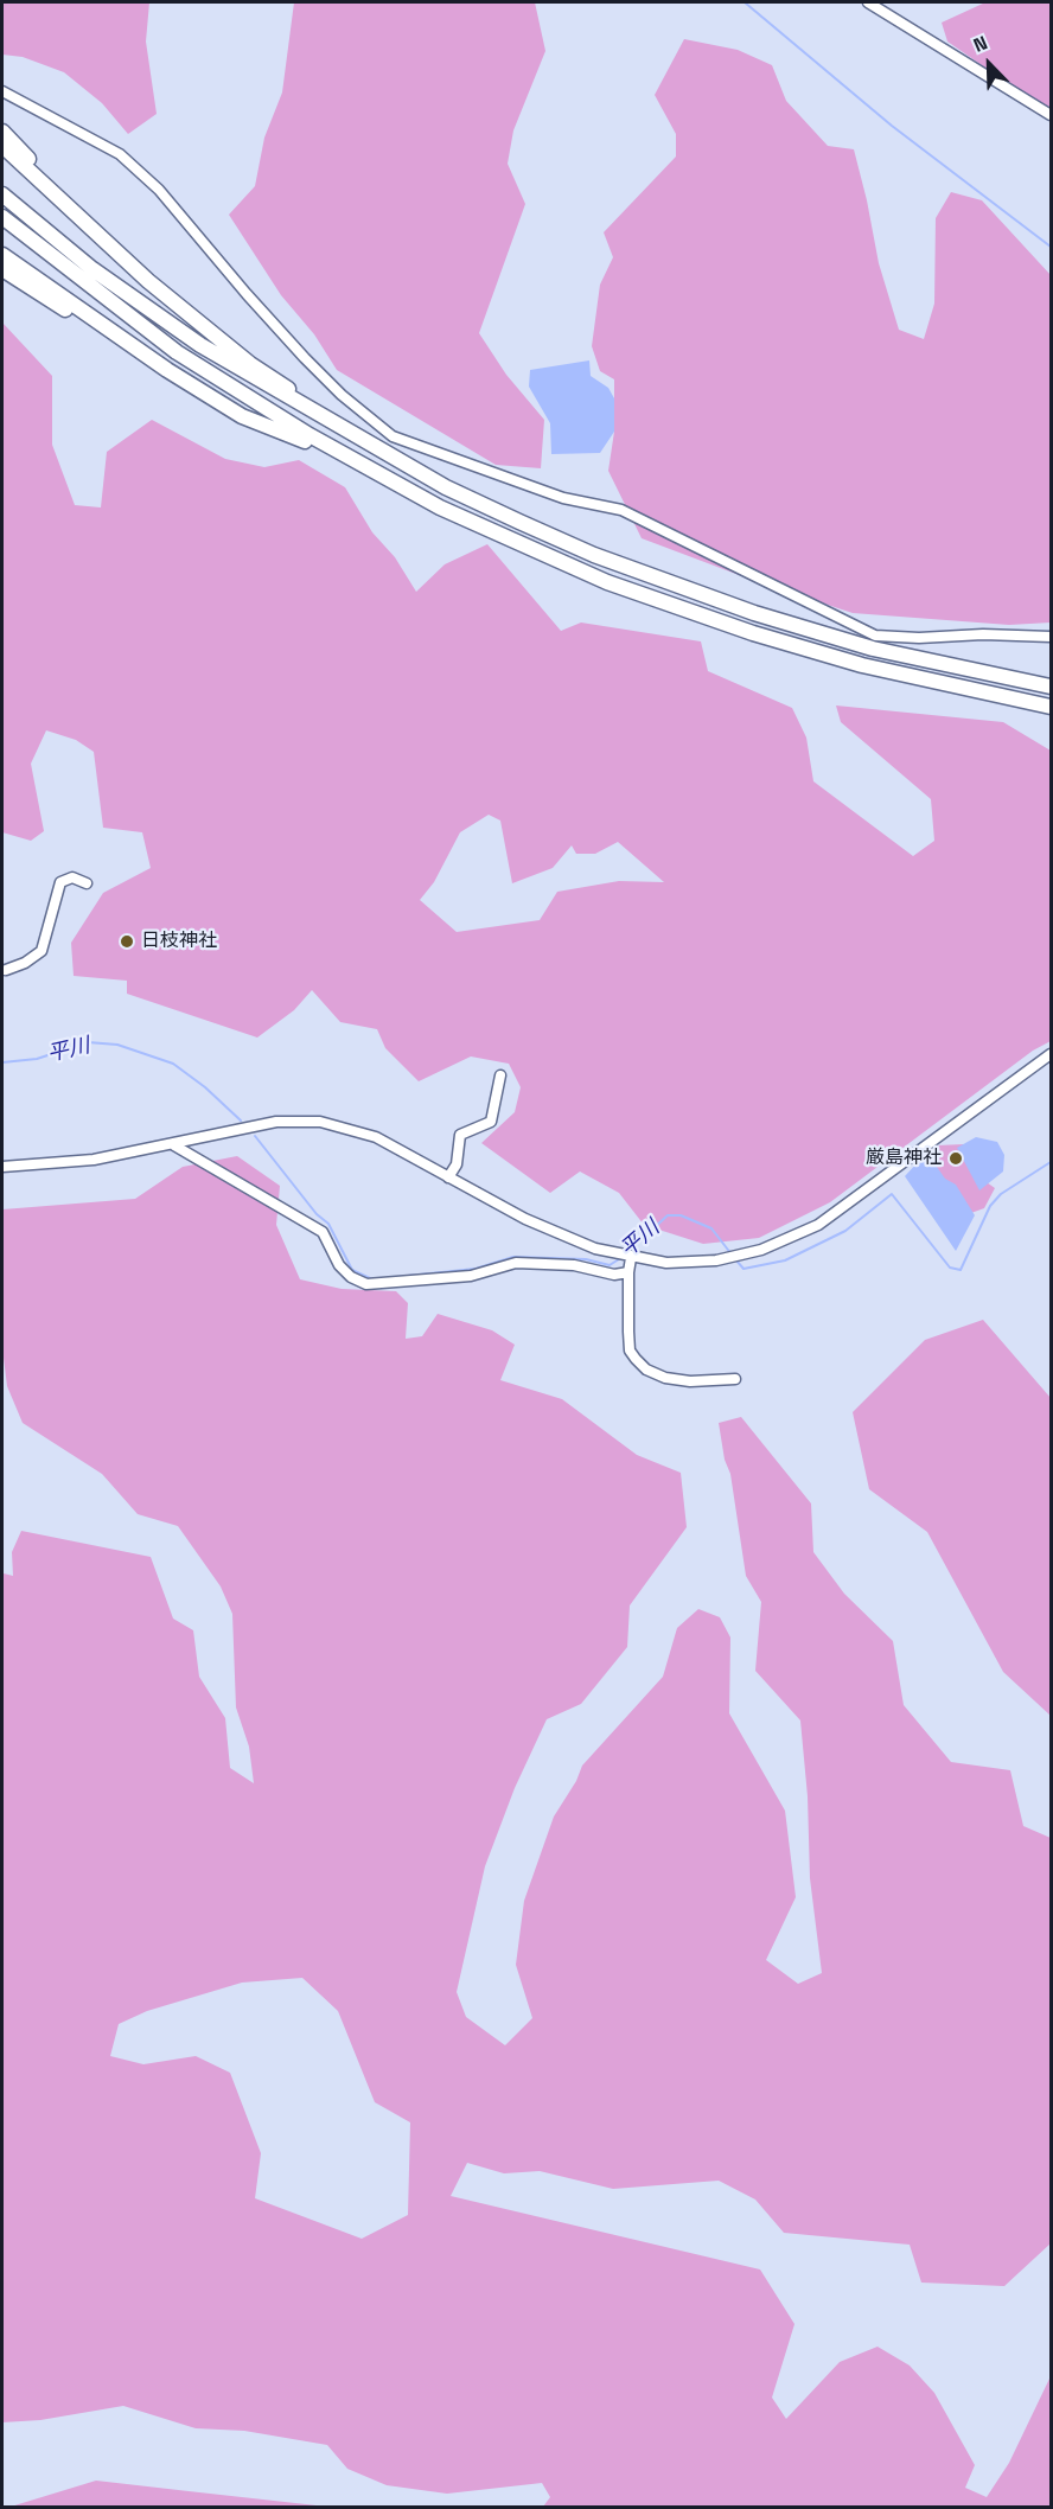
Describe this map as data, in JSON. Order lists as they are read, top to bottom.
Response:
{
  "water": ["平川"],
  "places": ["日枝神社", "厳島神社"],
  "north": "top left"
}
